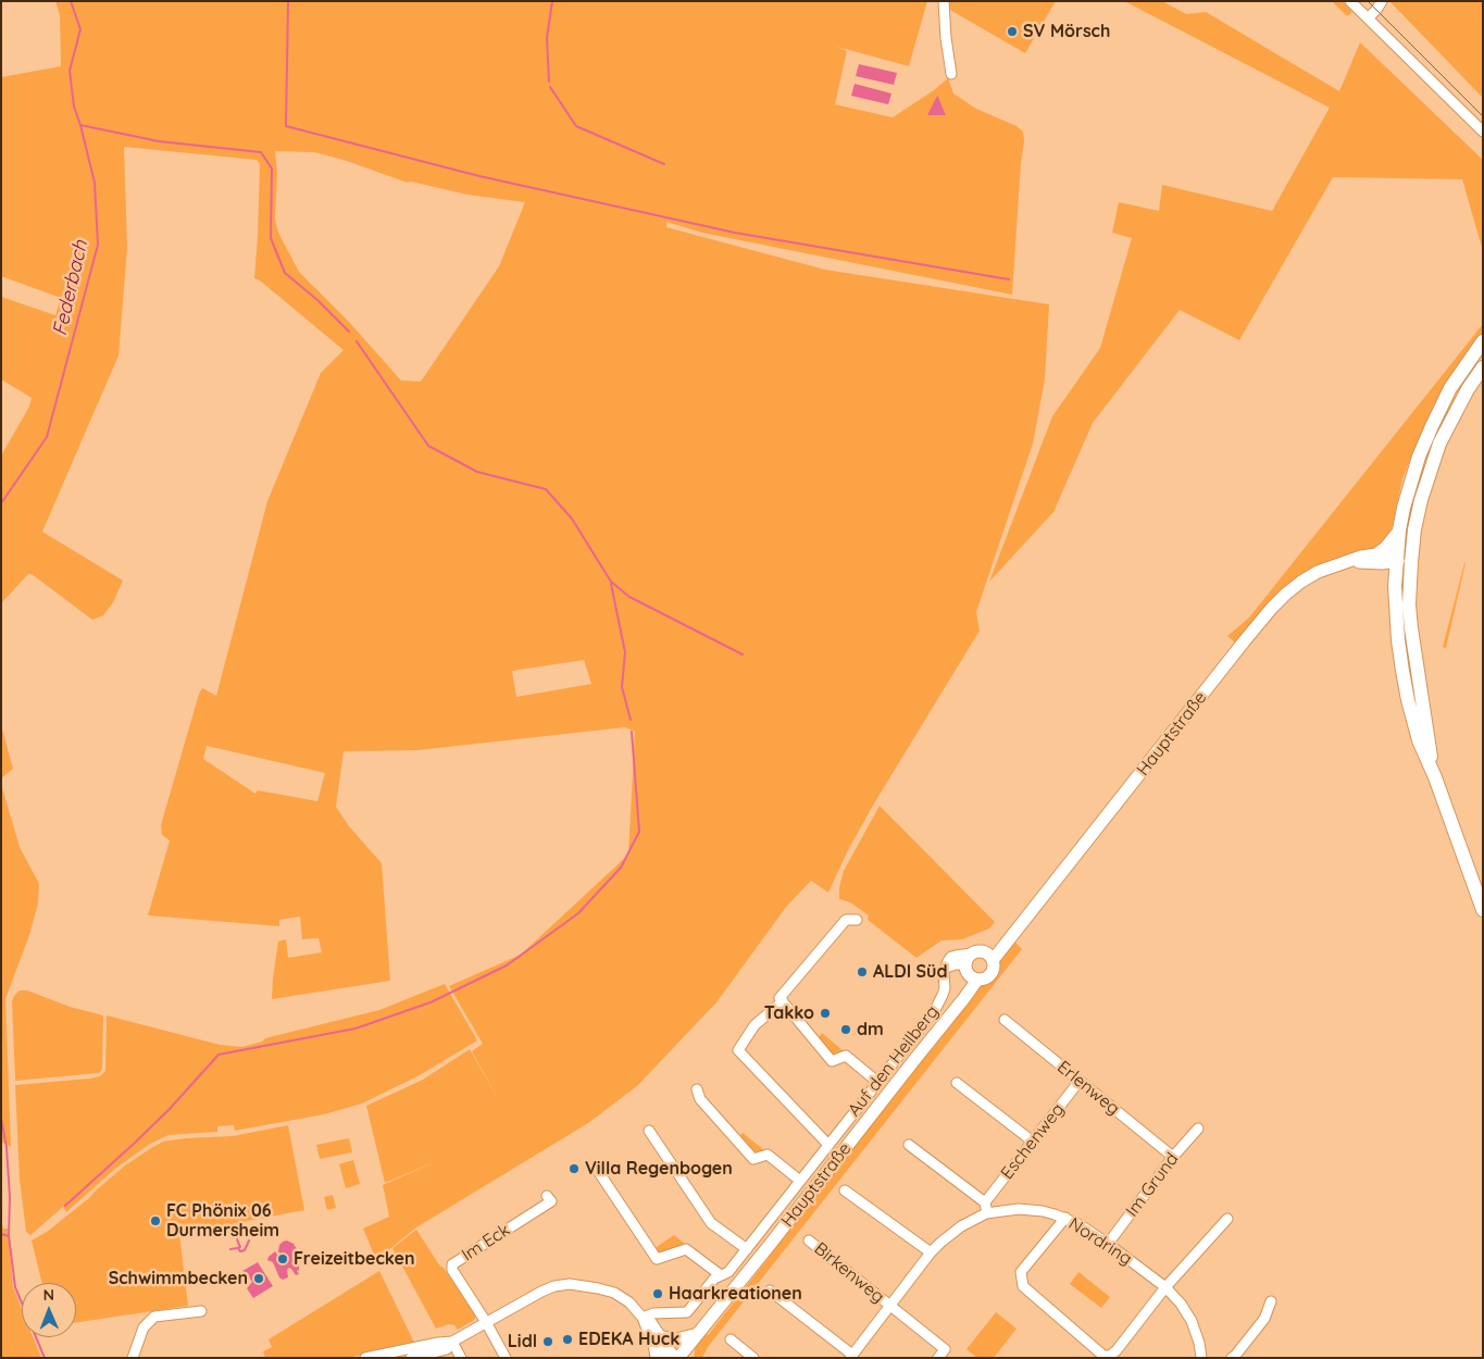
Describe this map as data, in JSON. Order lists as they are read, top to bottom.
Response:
{
  "streets": {
    "street": [
      "Hauptstraße",
      "Auf den Heilberg",
      "Erlenweg",
      "Eschenweg",
      "Im Grund",
      "Nordring",
      "Im Eck",
      "Birkenweg"
    ]
  },
  "crossings": [
    ["Hauptstraße", "Auf den Heilberg"],
    ["Erlenweg", "Eschenweg"],
    ["Erlenweg", "Im Grund"],
    ["Im Grund", "Nordring"],
    ["Nordring", "Birkenweg"]
  ],
  "water": ["Federbach"],
  "places": [
    "SV Mörsch",
    "ALDI Süd",
    "Takko",
    "dm",
    "Villa Regenbogen",
    "FC Phönix 06 Durmersheim",
    "Freizeitbecken",
    "Schwimmbecken",
    "Haarkreationen",
    "EDEKA Huck",
    "Lidl"
  ],
  "north": "top"
}
